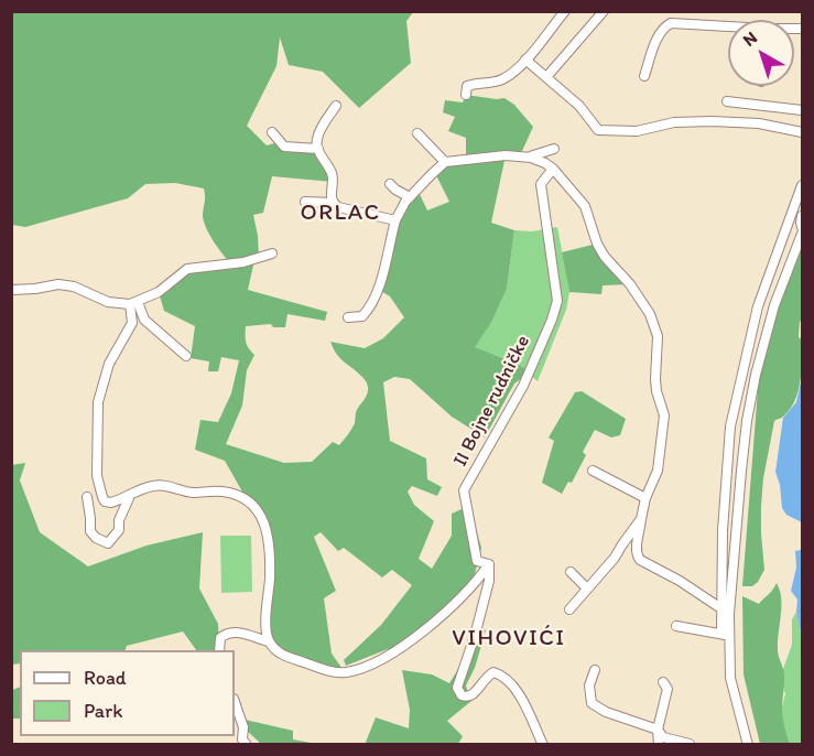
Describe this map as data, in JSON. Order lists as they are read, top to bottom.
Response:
{
  "streets": {
    "street": ["II Bojne rudničke"]
  },
  "districts": ["ORLAC", "VIHOVIĆI"],
  "legend": ["Road", "Park"],
  "north": "top left"
}
